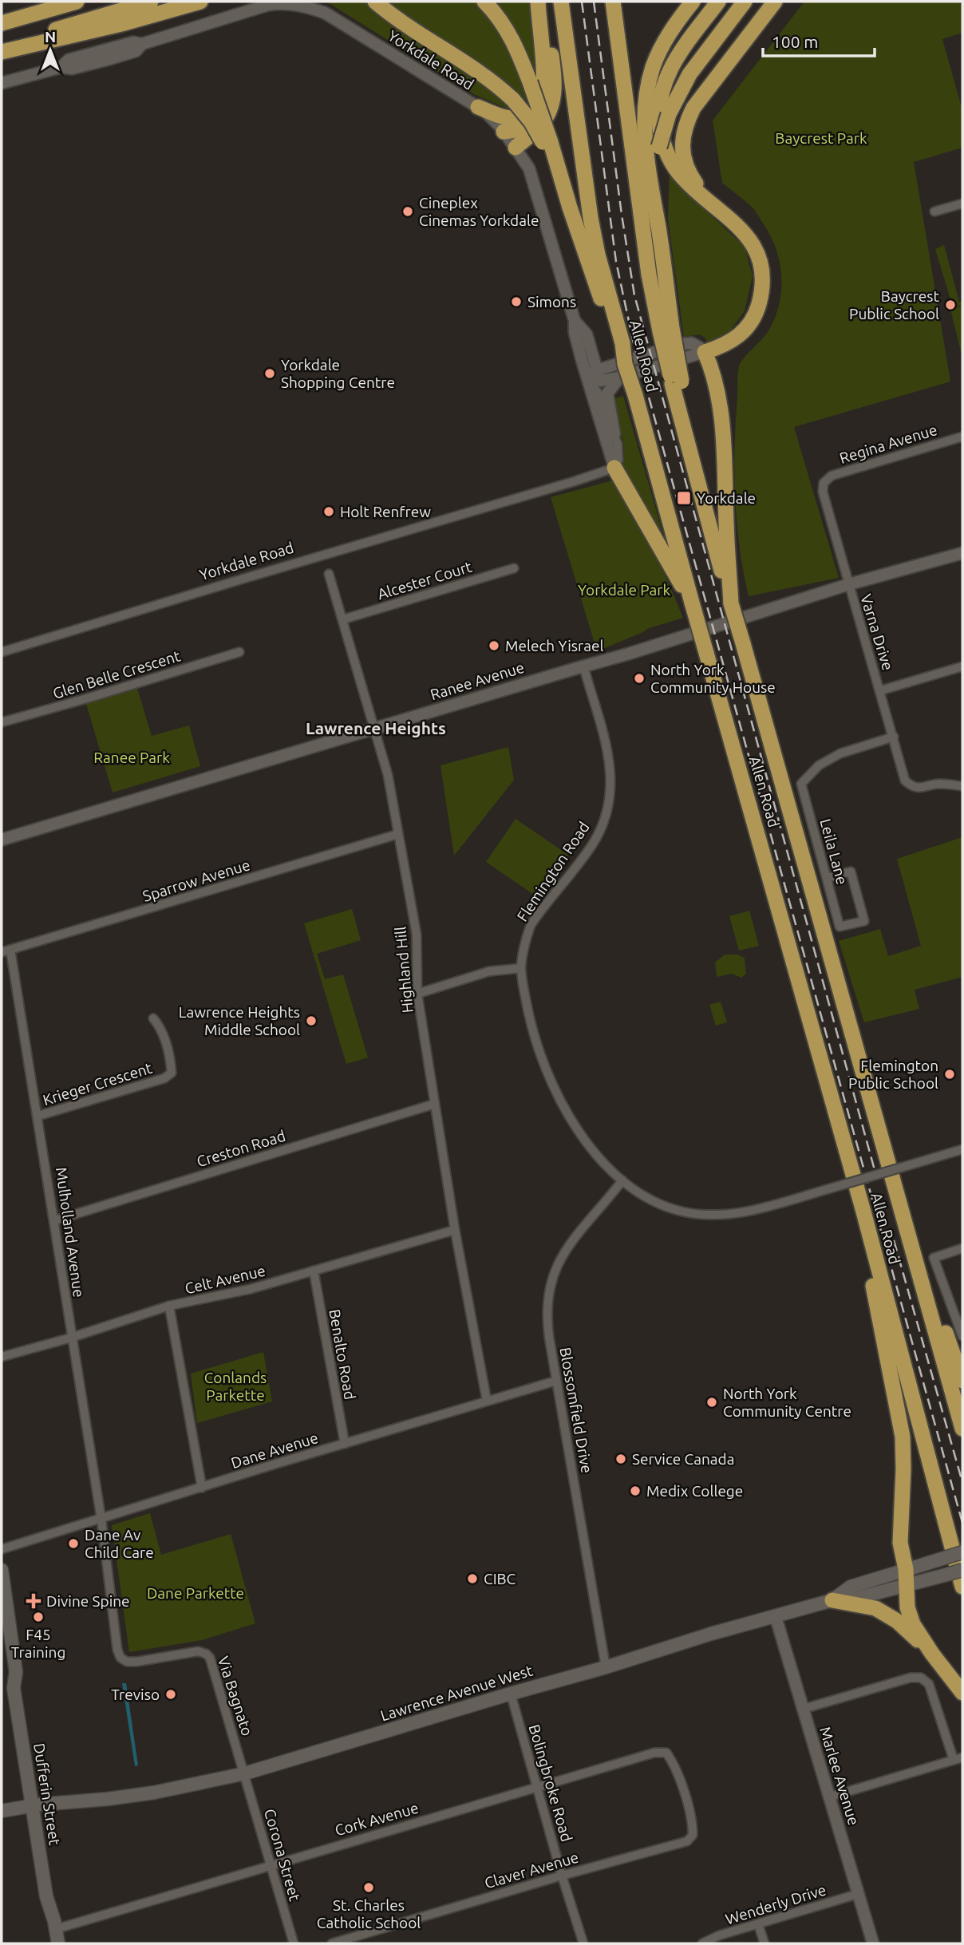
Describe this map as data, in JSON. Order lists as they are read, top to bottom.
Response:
{
  "streets": {
    "highway": ["Allen Road"],
    "main road": ["Lawrence Avenue West", "Dufferin Street"],
    "street": [
      "Yorkdale Road",
      "Regina Avenue",
      "Alcester Court",
      "Varna Drive",
      "Glen Belle Crescent",
      "Ranee Avenue",
      "Leila Lane",
      "Flemington Road",
      "Sparrow Avenue",
      "Highland Hill",
      "Krieger Crescent",
      "Creston Road",
      "Mulholland Avenue",
      "Celt Avenue",
      "Benalto Road",
      "Blossomfield Drive",
      "Dane Avenue",
      "Via Bagnato",
      "Marlee Avenue",
      "Bolingbroke Road",
      "Cork Avenue",
      "Corona Street",
      "Claver Avenue",
      "Wenderly Drive"
    ]
  },
  "crossings": [
    ["Regina Avenue", "Varna Drive"],
    ["Alcester Court", "Highland Hill"],
    ["Varna Drive", "Ranee Avenue"],
    ["Varna Drive", "Leila Lane"],
    ["Ranee Avenue", "Flemington Road"],
    ["Ranee Avenue", "Highland Hill"],
    ["Flemington Road", "Blossomfield Drive"],
    ["Sparrow Avenue", "Highland Hill"],
    ["Sparrow Avenue", "Mulholland Avenue"],
    ["Highland Hill", "Creston Road"],
    ["Highland Hill", "Celt Avenue"],
    ["Highland Hill", "Dane Avenue"],
    ["Krieger Crescent", "Mulholland Avenue"],
    ["Creston Road", "Mulholland Avenue"],
    ["Mulholland Avenue", "Celt Avenue"],
    ["Mulholland Avenue", "Dane Avenue"],
    ["Mulholland Avenue", "Via Bagnato"],
    ["Celt Avenue", "Benalto Road"],
    ["Benalto Road", "Dane Avenue"],
    ["Blossomfield Drive", "Dane Avenue"],
    ["Blossomfield Drive", "Lawrence Avenue West"],
    ["Dane Avenue", "Via Bagnato"],
    ["Lawrence Avenue West", "Via Bagnato"],
    ["Lawrence Avenue West", "Marlee Avenue"],
    ["Lawrence Avenue West", "Bolingbroke Road"],
    ["Lawrence Avenue West", "Dufferin Street"],
    ["Lawrence Avenue West", "Corona Street"],
    ["Via Bagnato", "Corona Street"],
    ["Marlee Avenue", "Wenderly Drive"],
    ["Bolingbroke Road", "Cork Avenue"],
    ["Bolingbroke Road", "Claver Avenue"],
    ["Dufferin Street", "Cork Avenue"],
    ["Cork Avenue", "Corona Street"],
    ["Cork Avenue", "Claver Avenue"]
  ],
  "districts": ["Lawrence Heights"],
  "parks": [
    "Baycrest Park",
    "Yorkdale Park",
    "Ranee Park",
    "Conlands Parkette",
    "Dane Parkette"
  ],
  "places": {
    "other": [
      "Cineplex Cinemas Yorkdale",
      "Simons",
      "Baycrest Public School",
      "Yorkdale Shopping Centre",
      "Holt Renfrew",
      "Melech Yisrael",
      "North York Community House",
      "Lawrence Heights Middle School",
      "Flemington Public School",
      "North York Community Centre",
      "Service Canada",
      "Medix College",
      "Dane Av Child Care",
      "CIBC",
      "F45 Training",
      "Treviso",
      "St. Charles Catholic School"
    ],
    "transit": ["Yorkdale"],
    "health": ["Divine Spine"]
  },
  "scale_bar": "100 m",
  "north": "top"
}
